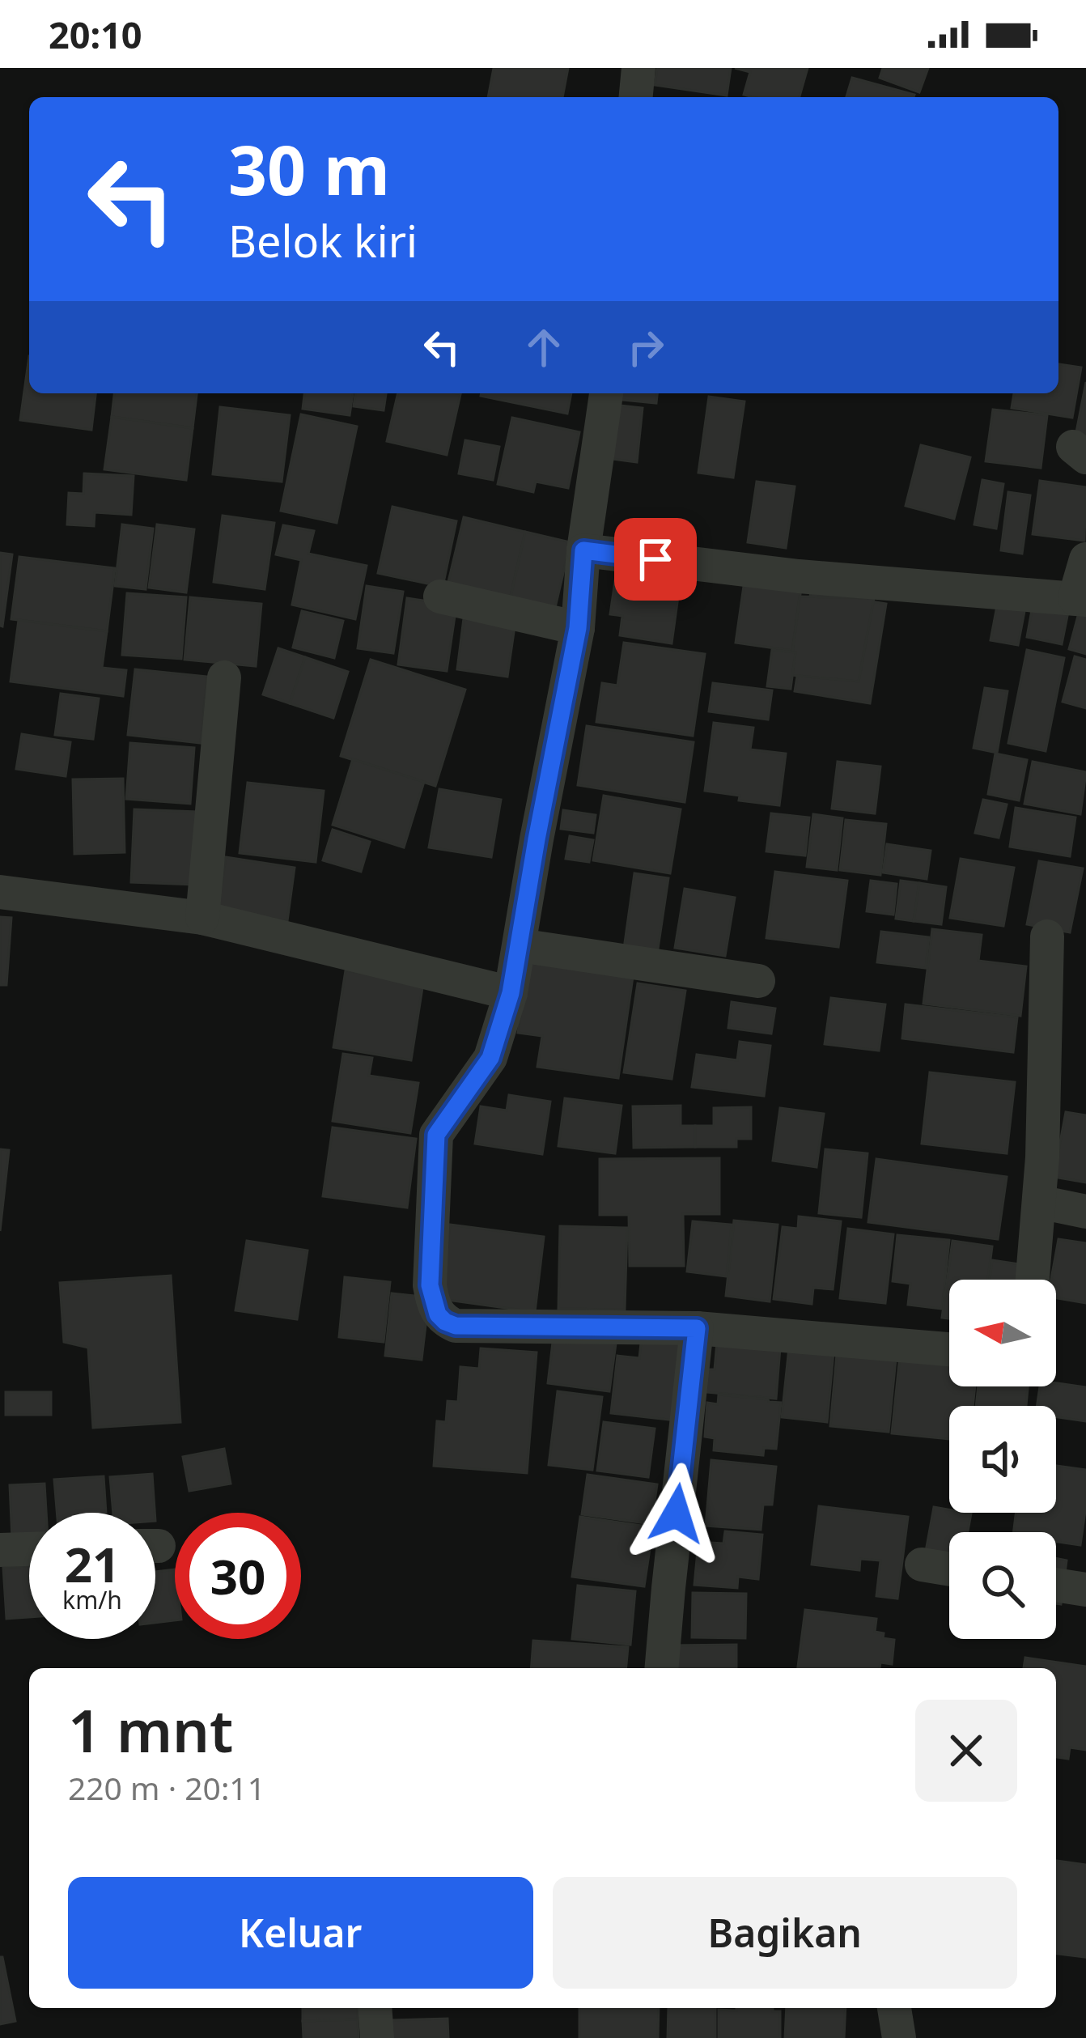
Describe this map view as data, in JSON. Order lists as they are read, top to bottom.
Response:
{
  "north": "left",
  "page": {
    "status": "20:10",
    "turn": ["30 m", "Belok kiri"],
    "speed": "21 km/h",
    "limit": "30",
    "heading": ["1 mnt", "220 m · 20:11"],
    "buttons": ["Keluar", "Bagikan"]
  }
}
